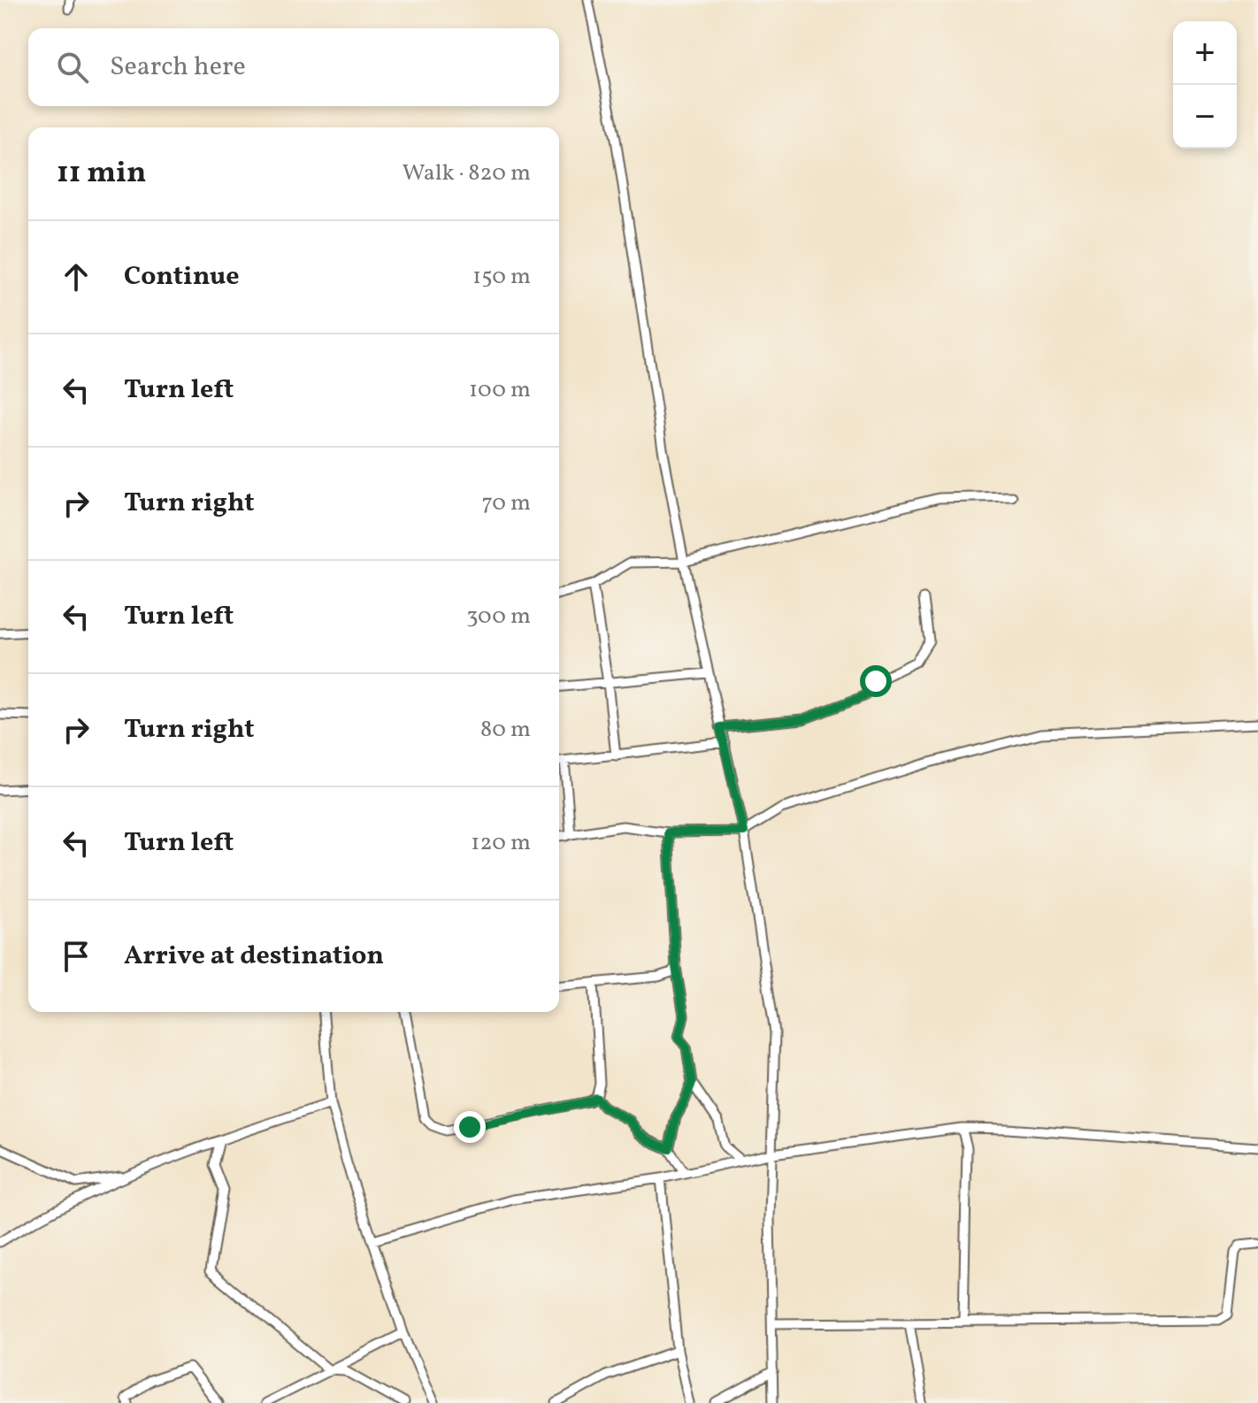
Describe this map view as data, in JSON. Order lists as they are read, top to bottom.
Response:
{
  "page": {
    "map_buttons": ["+", "−"],
    "search": "Search here",
    "heading": ["11 min", "Walk · 820 m"],
    "list": [
      ["Continue", "150 m"],
      ["Turn left", "100 m"],
      ["Turn right", "70 m"],
      ["Turn left", "300 m"],
      ["Turn right", "80 m"],
      ["Turn left", "120 m"],
      "Arrive at destination"
    ]
  }
}
